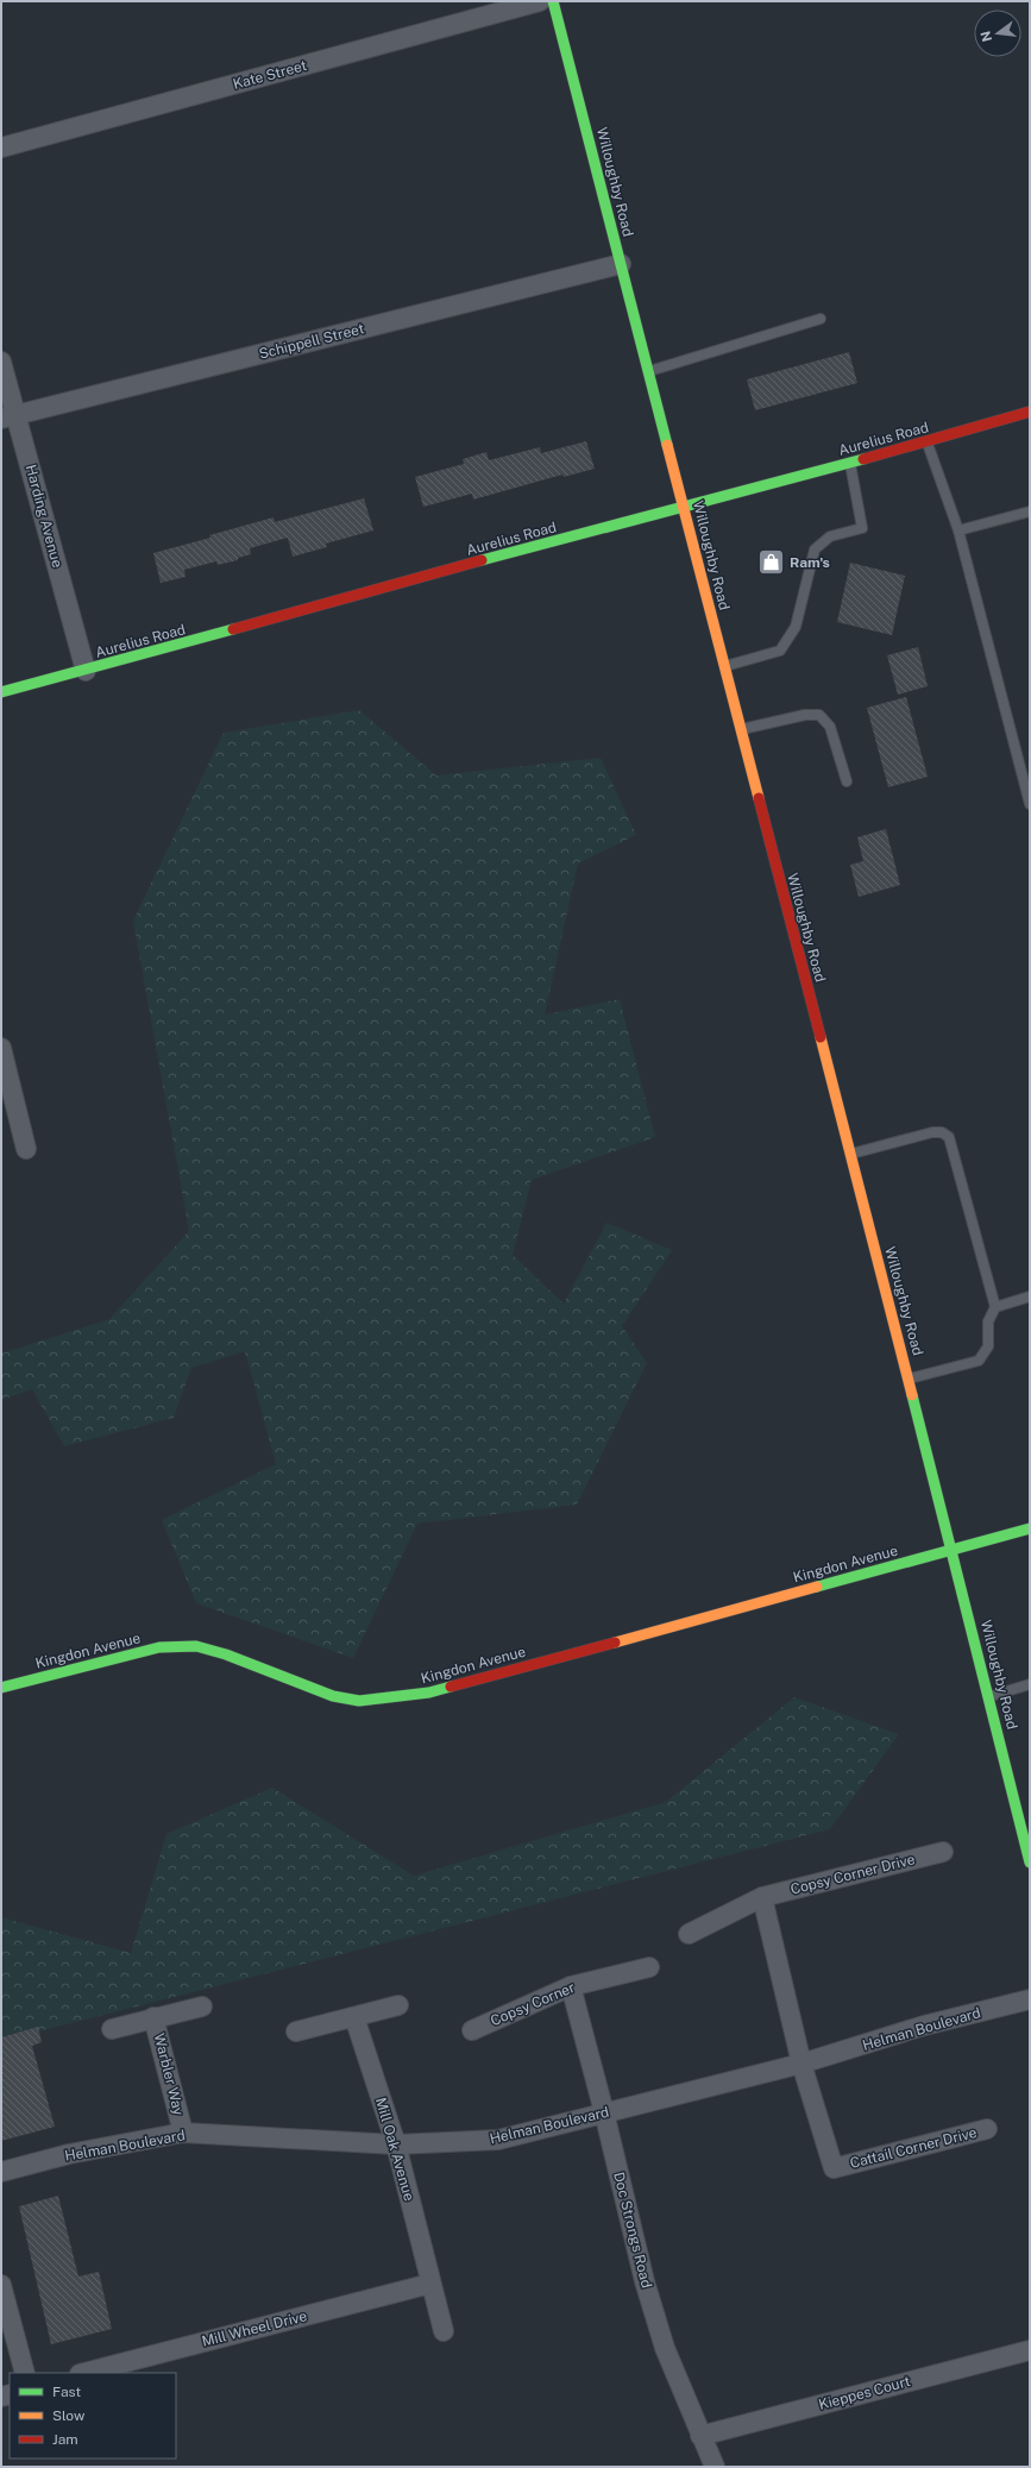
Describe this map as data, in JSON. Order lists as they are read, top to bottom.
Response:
{
  "streets": {
    "street": [
      "Kate Street",
      "Willoughby Road",
      "Schippell Street",
      "Aurelius Road",
      "Harding Avenue",
      "Kingdon Avenue",
      "Copsy Corner Drive",
      "Copsy Corner",
      "Helman Boulevard",
      "Warbler Way",
      "Cattail Corner Drive",
      "Mill Oak Avenue",
      "Doc Strongs Road",
      "Mill Wheel Drive",
      "Kieppes Court"
    ]
  },
  "crossings": [
    ["Willoughby Road", "Schippell Street"],
    ["Willoughby Road", "Aurelius Road"],
    ["Willoughby Road", "Kingdon Avenue"],
    ["Schippell Street", "Harding Avenue"],
    ["Aurelius Road", "Harding Avenue"],
    ["Copsy Corner", "Doc Strongs Road"],
    ["Helman Boulevard", "Warbler Way"],
    ["Helman Boulevard", "Cattail Corner Drive"],
    ["Helman Boulevard", "Mill Oak Avenue"],
    ["Helman Boulevard", "Doc Strongs Road"],
    ["Mill Oak Avenue", "Mill Wheel Drive"],
    ["Doc Strongs Road", "Kieppes Court"]
  ],
  "places": {
    "shop": ["Ram's"]
  },
  "legend": ["Fast", "Slow", "Jam"],
  "north": "left"
}
